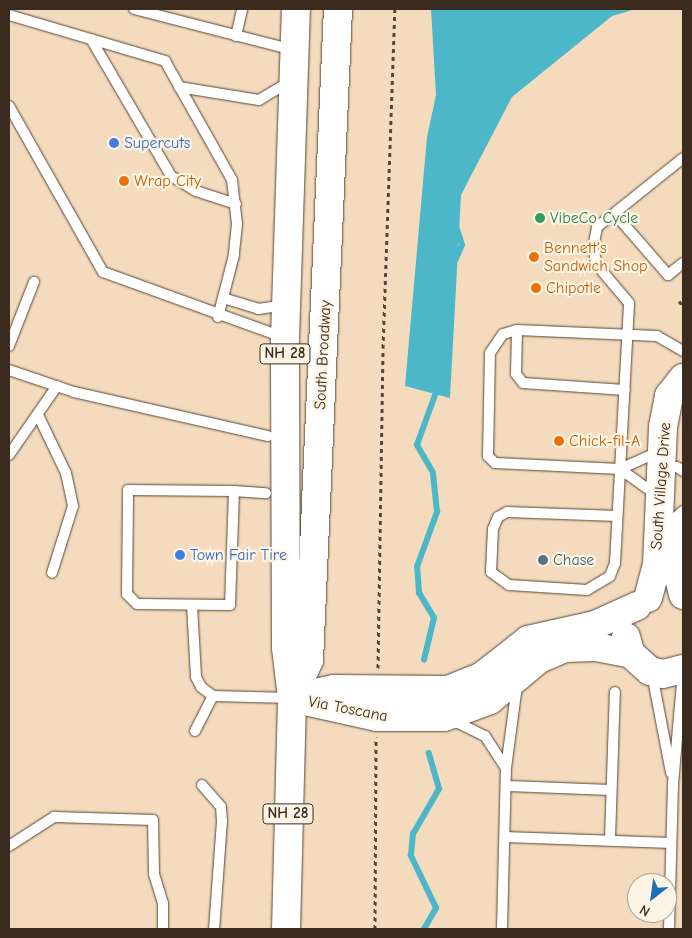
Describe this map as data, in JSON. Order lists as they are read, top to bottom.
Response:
{
  "streets": {
    "main road": [
      "NH 28",
      "South Broadway",
      "South Village Drive",
      "Via Toscana"
    ]
  },
  "crossings": [
    ["South Broadway", "Via Toscana"],
    ["South Village Drive", "Via Toscana"]
  ],
  "places": [
    "Supercuts",
    "Wrap City",
    "VibeCo Cycle",
    "Bennett's Sandwich Shop",
    "Chipotle",
    "Chick-fil-A",
    "Town Fair Tire",
    "Chase"
  ],
  "north": "bottom left"
}
